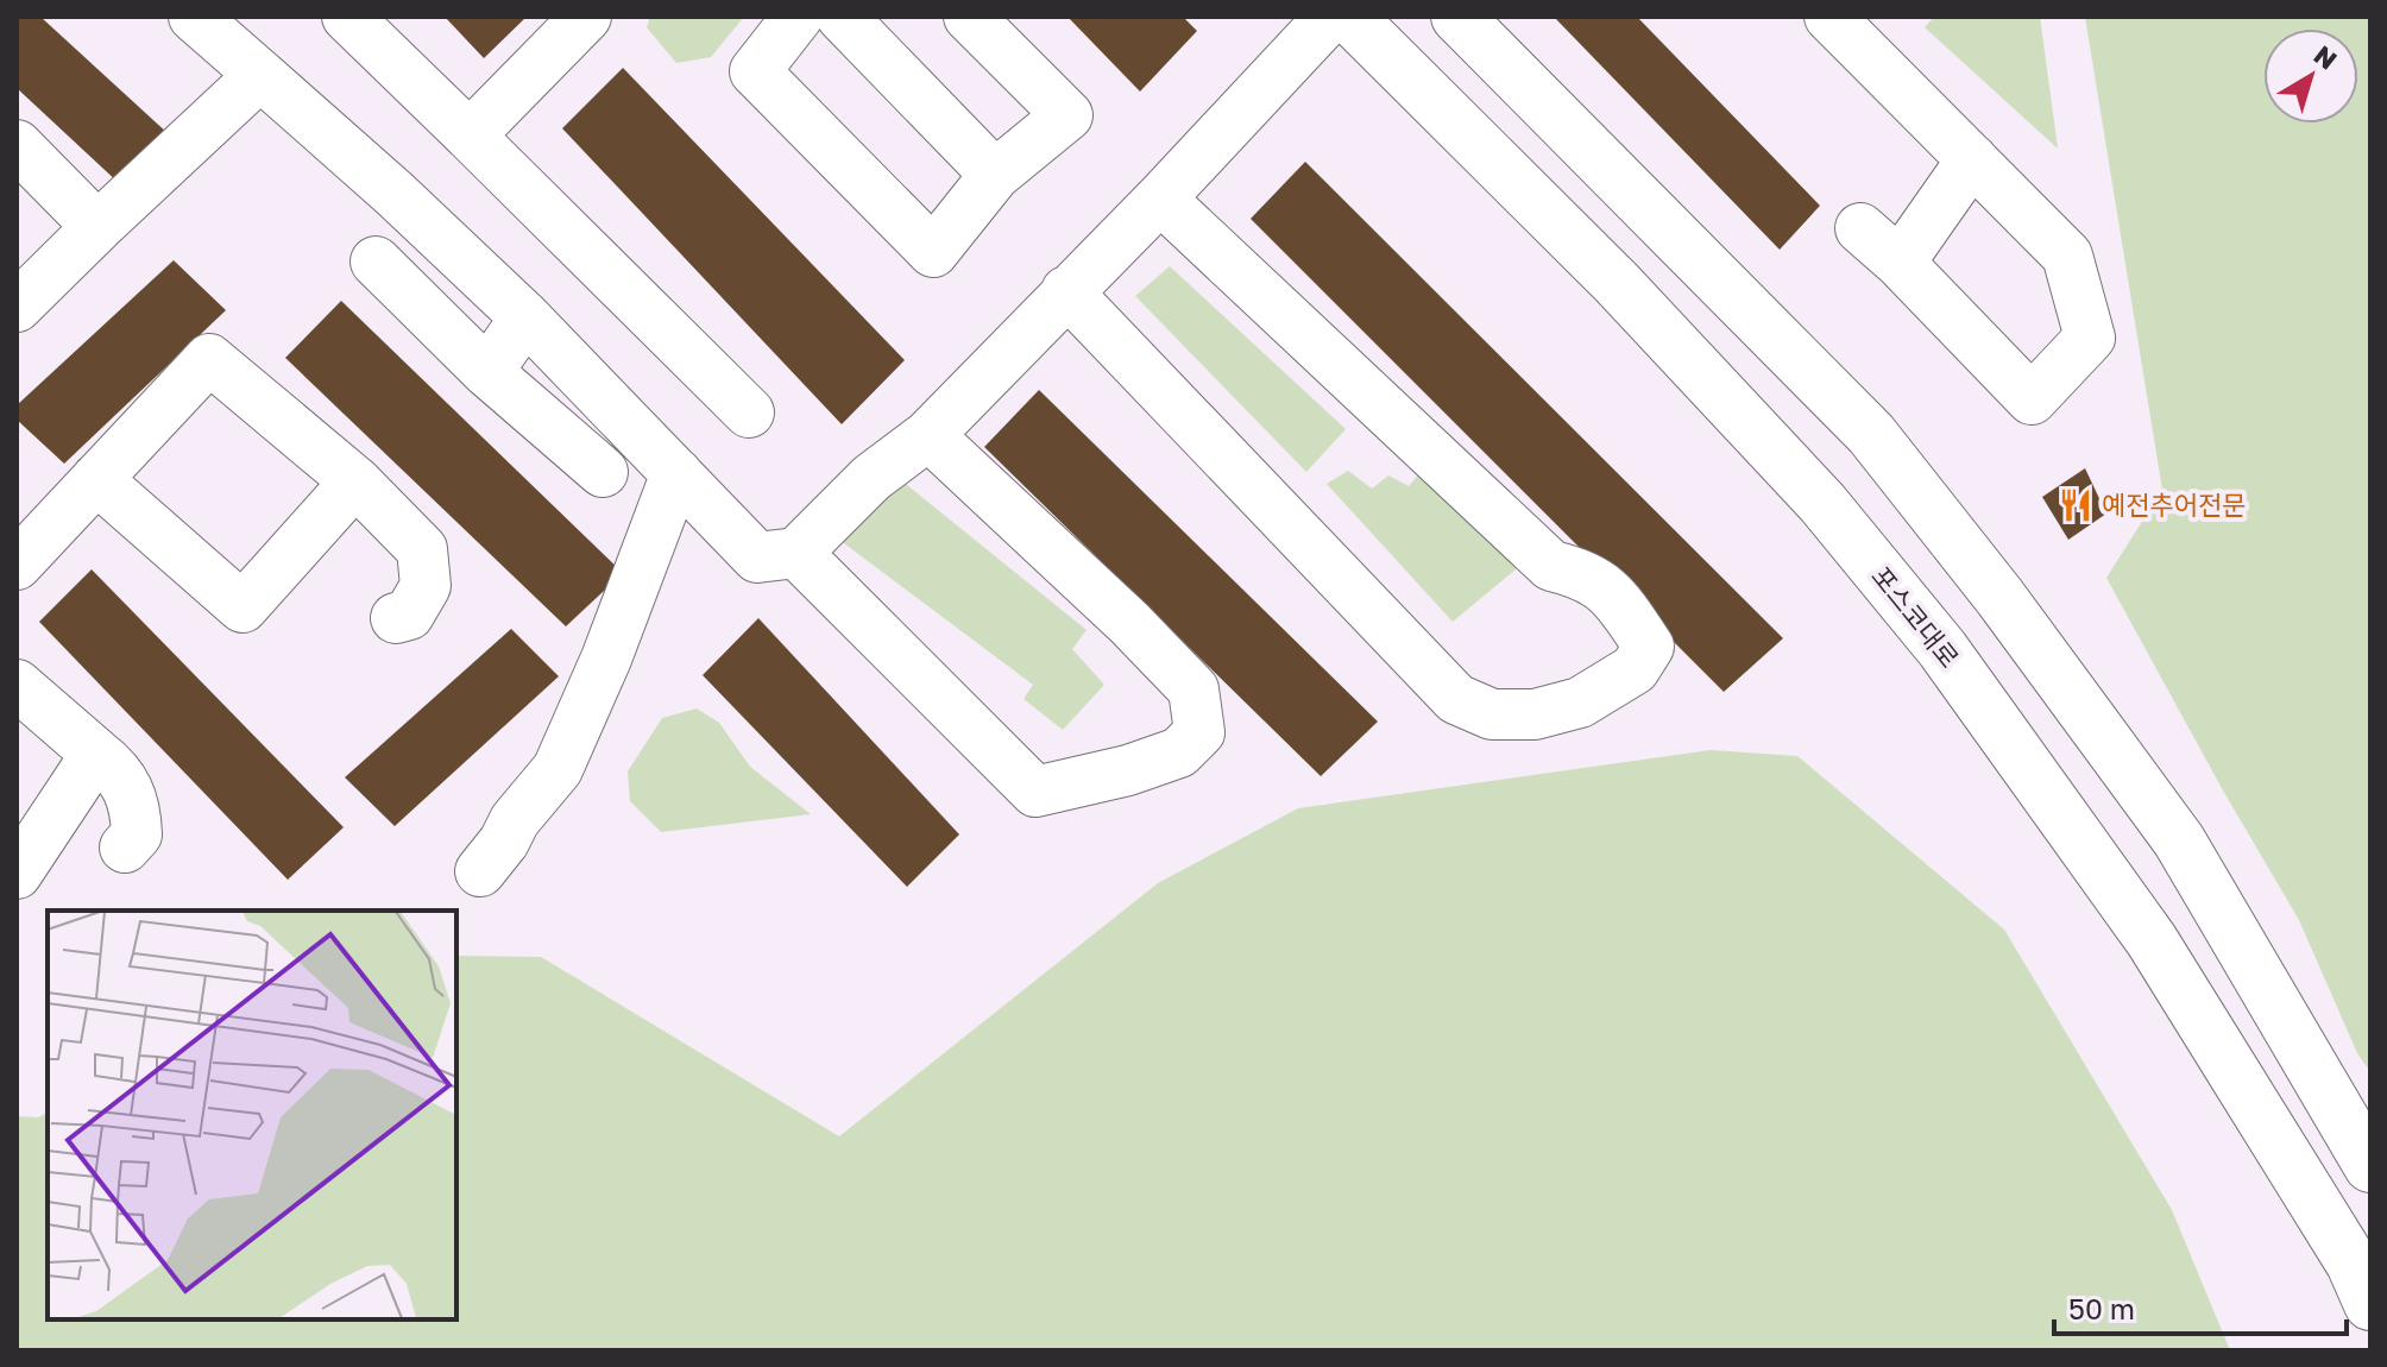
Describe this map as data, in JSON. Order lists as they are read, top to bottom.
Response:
{
  "streets": {
    "main road": ["포스코대로"]
  },
  "places": {
    "restaurant": ["예전추어전문"]
  },
  "scale_bar": "50 m",
  "north": "top right"
}
